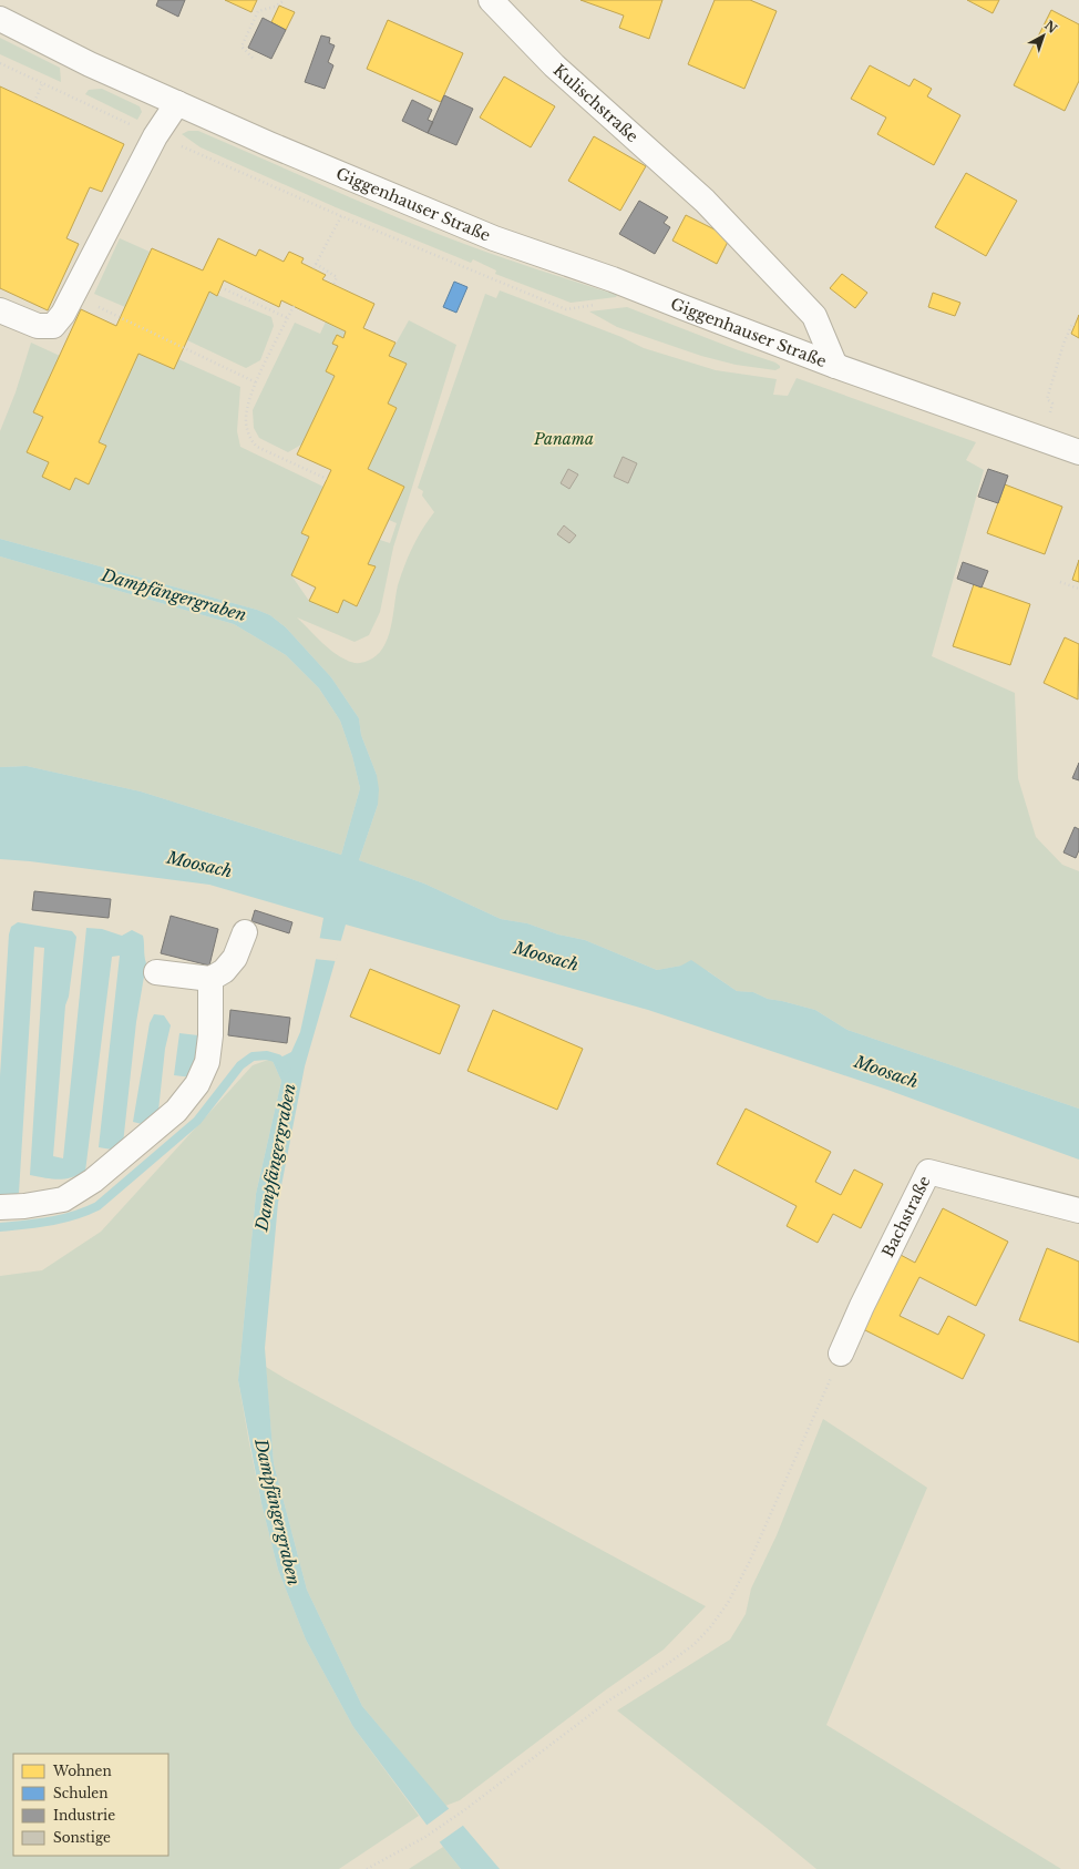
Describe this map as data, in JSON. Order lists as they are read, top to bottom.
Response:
{
  "streets": {
    "main road": ["Kulischstraße", "Giggenhauser Straße", "Bachstraße"]
  },
  "crossings": [
    ["Kulischstraße", "Giggenhauser Straße"]
  ],
  "water": ["Dampfängergraben", "Moosach"],
  "parks": ["Panama"],
  "legend": [
    "Wohnen",
    "Schulen",
    "Industrie",
    "Sonstige"
  ],
  "north": "top right"
}
